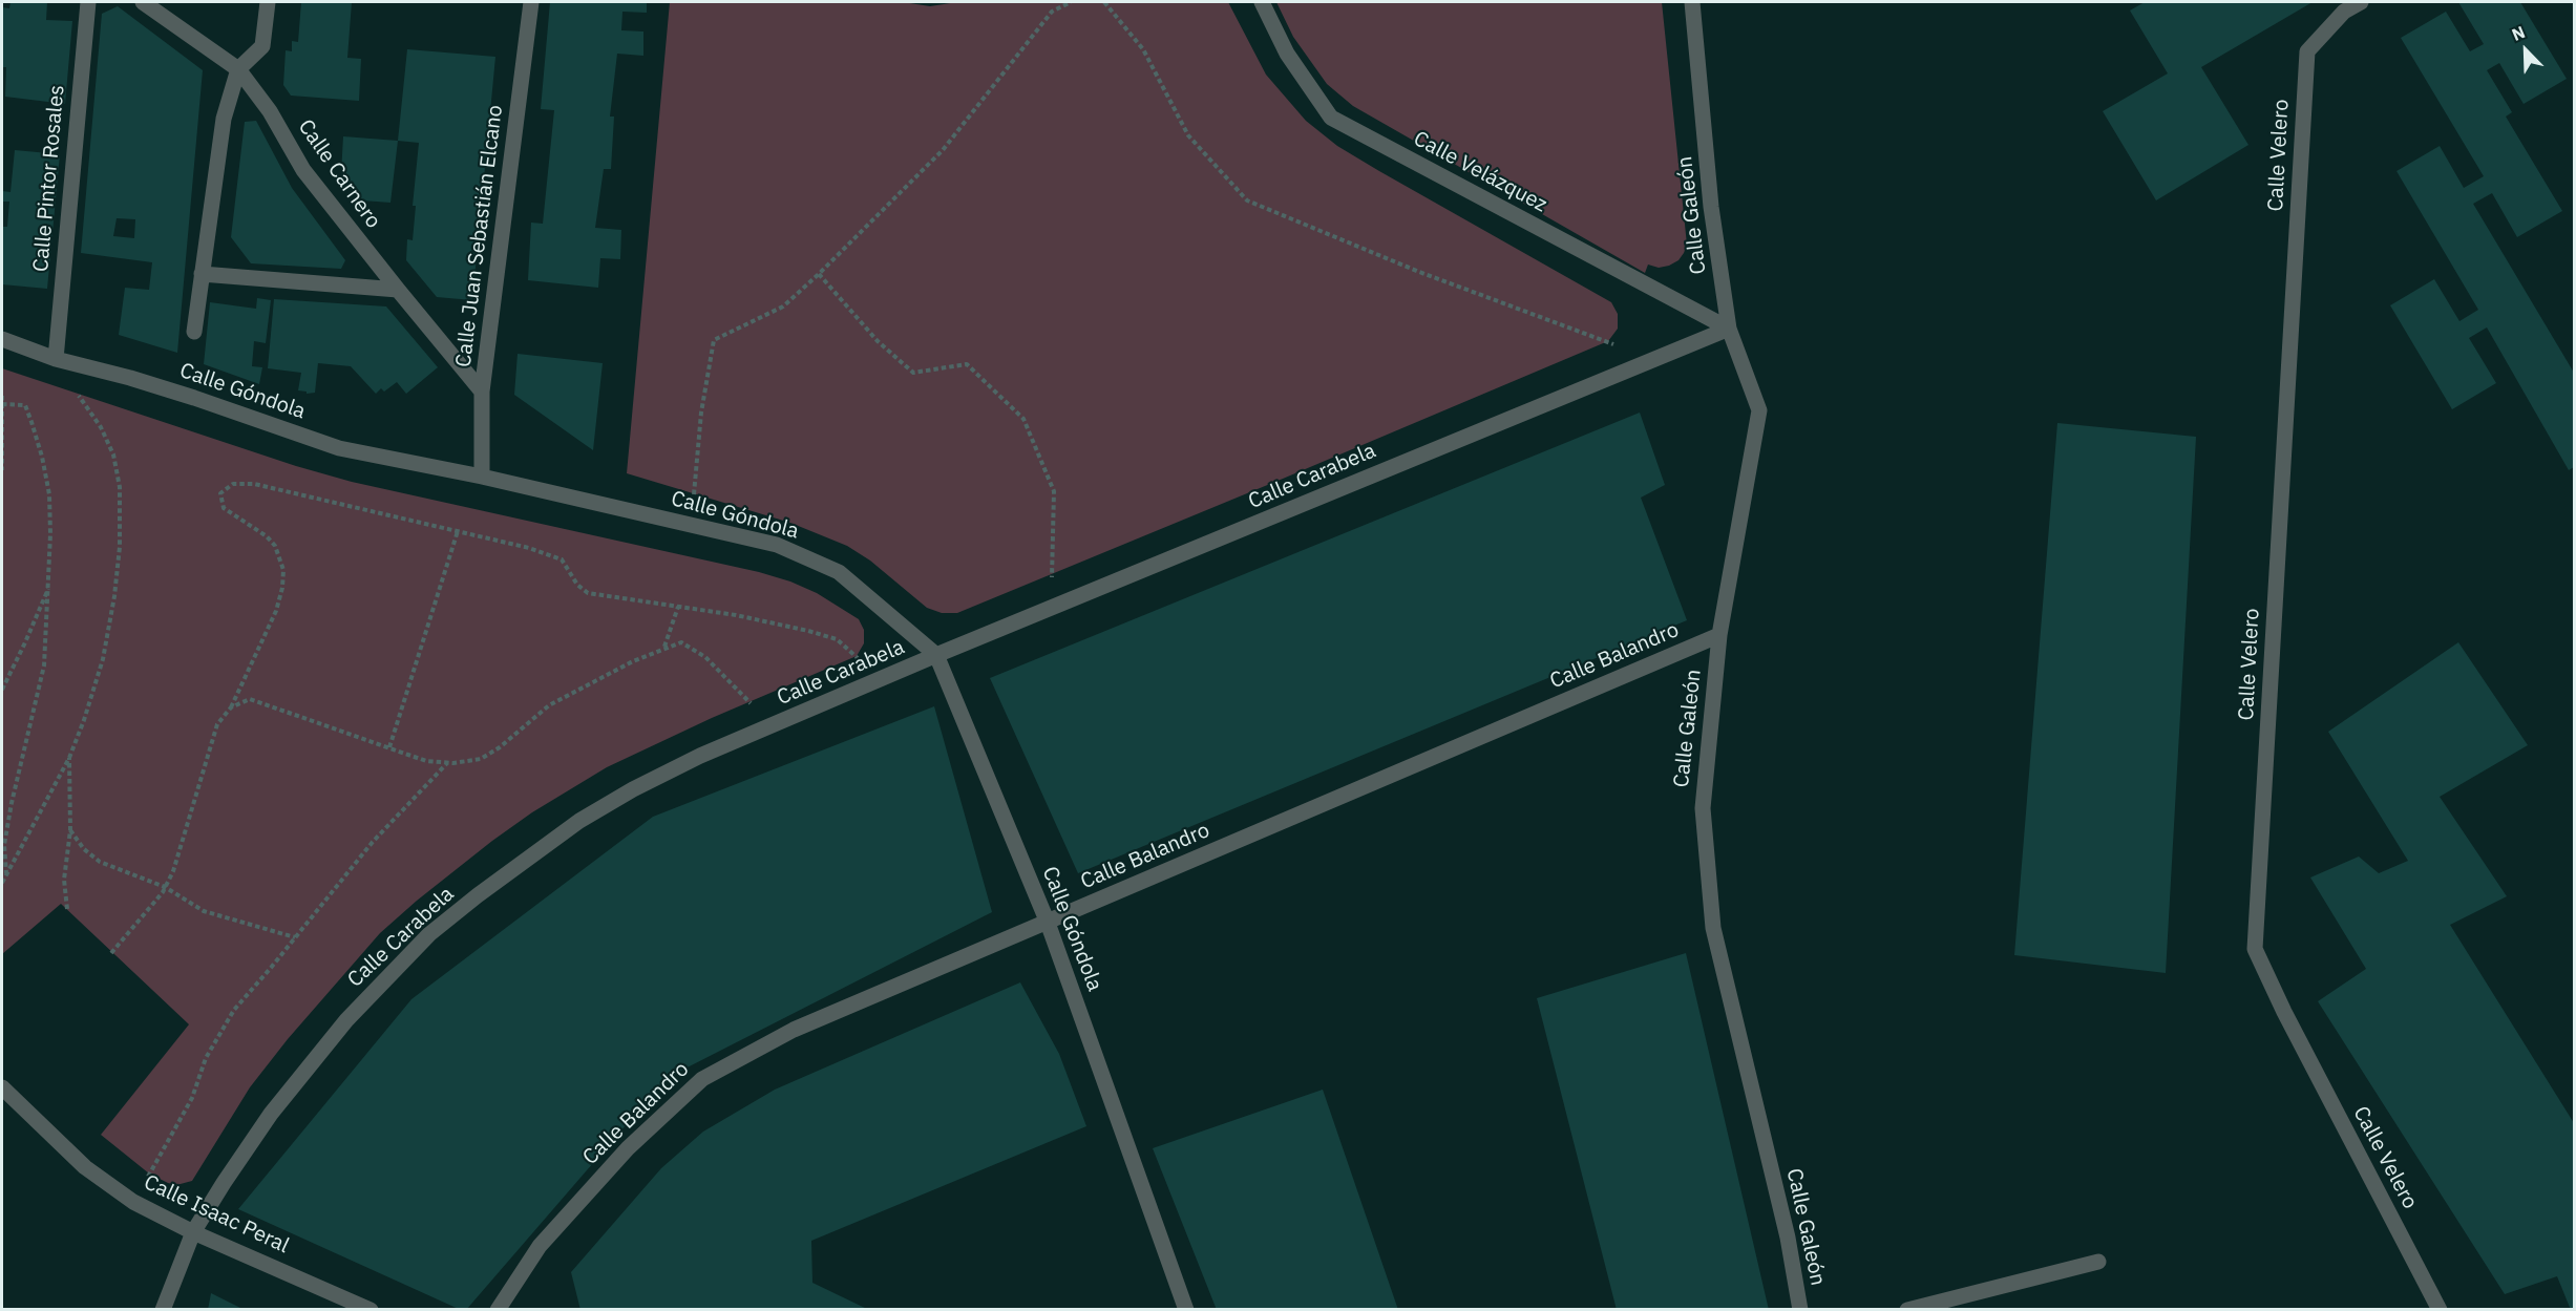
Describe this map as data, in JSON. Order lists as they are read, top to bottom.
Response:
{
  "streets": {
    "street": [
      "Calle Velero",
      "Calle Velázquez",
      "Calle Carnero",
      "Calle Pintor Rosales",
      "Calle Galeón",
      "Calle Juan Sebastián Elcano",
      "Calle Góndola",
      "Calle Carabela",
      "Calle Balandro",
      "Calle Isaac Peral"
    ]
  },
  "crossings": [
    ["Calle Velázquez", "Calle Galeón"],
    ["Calle Velázquez", "Calle Carabela"],
    ["Calle Carnero", "Calle Juan Sebastián Elcano"],
    ["Calle Pintor Rosales", "Calle Góndola"],
    ["Calle Galeón", "Calle Carabela"],
    ["Calle Galeón", "Calle Balandro"],
    ["Calle Juan Sebastián Elcano", "Calle Góndola"],
    ["Calle Góndola", "Calle Carabela"],
    ["Calle Góndola", "Calle Balandro"],
    ["Calle Carabela", "Calle Isaac Peral"]
  ],
  "north": "top left"
}
